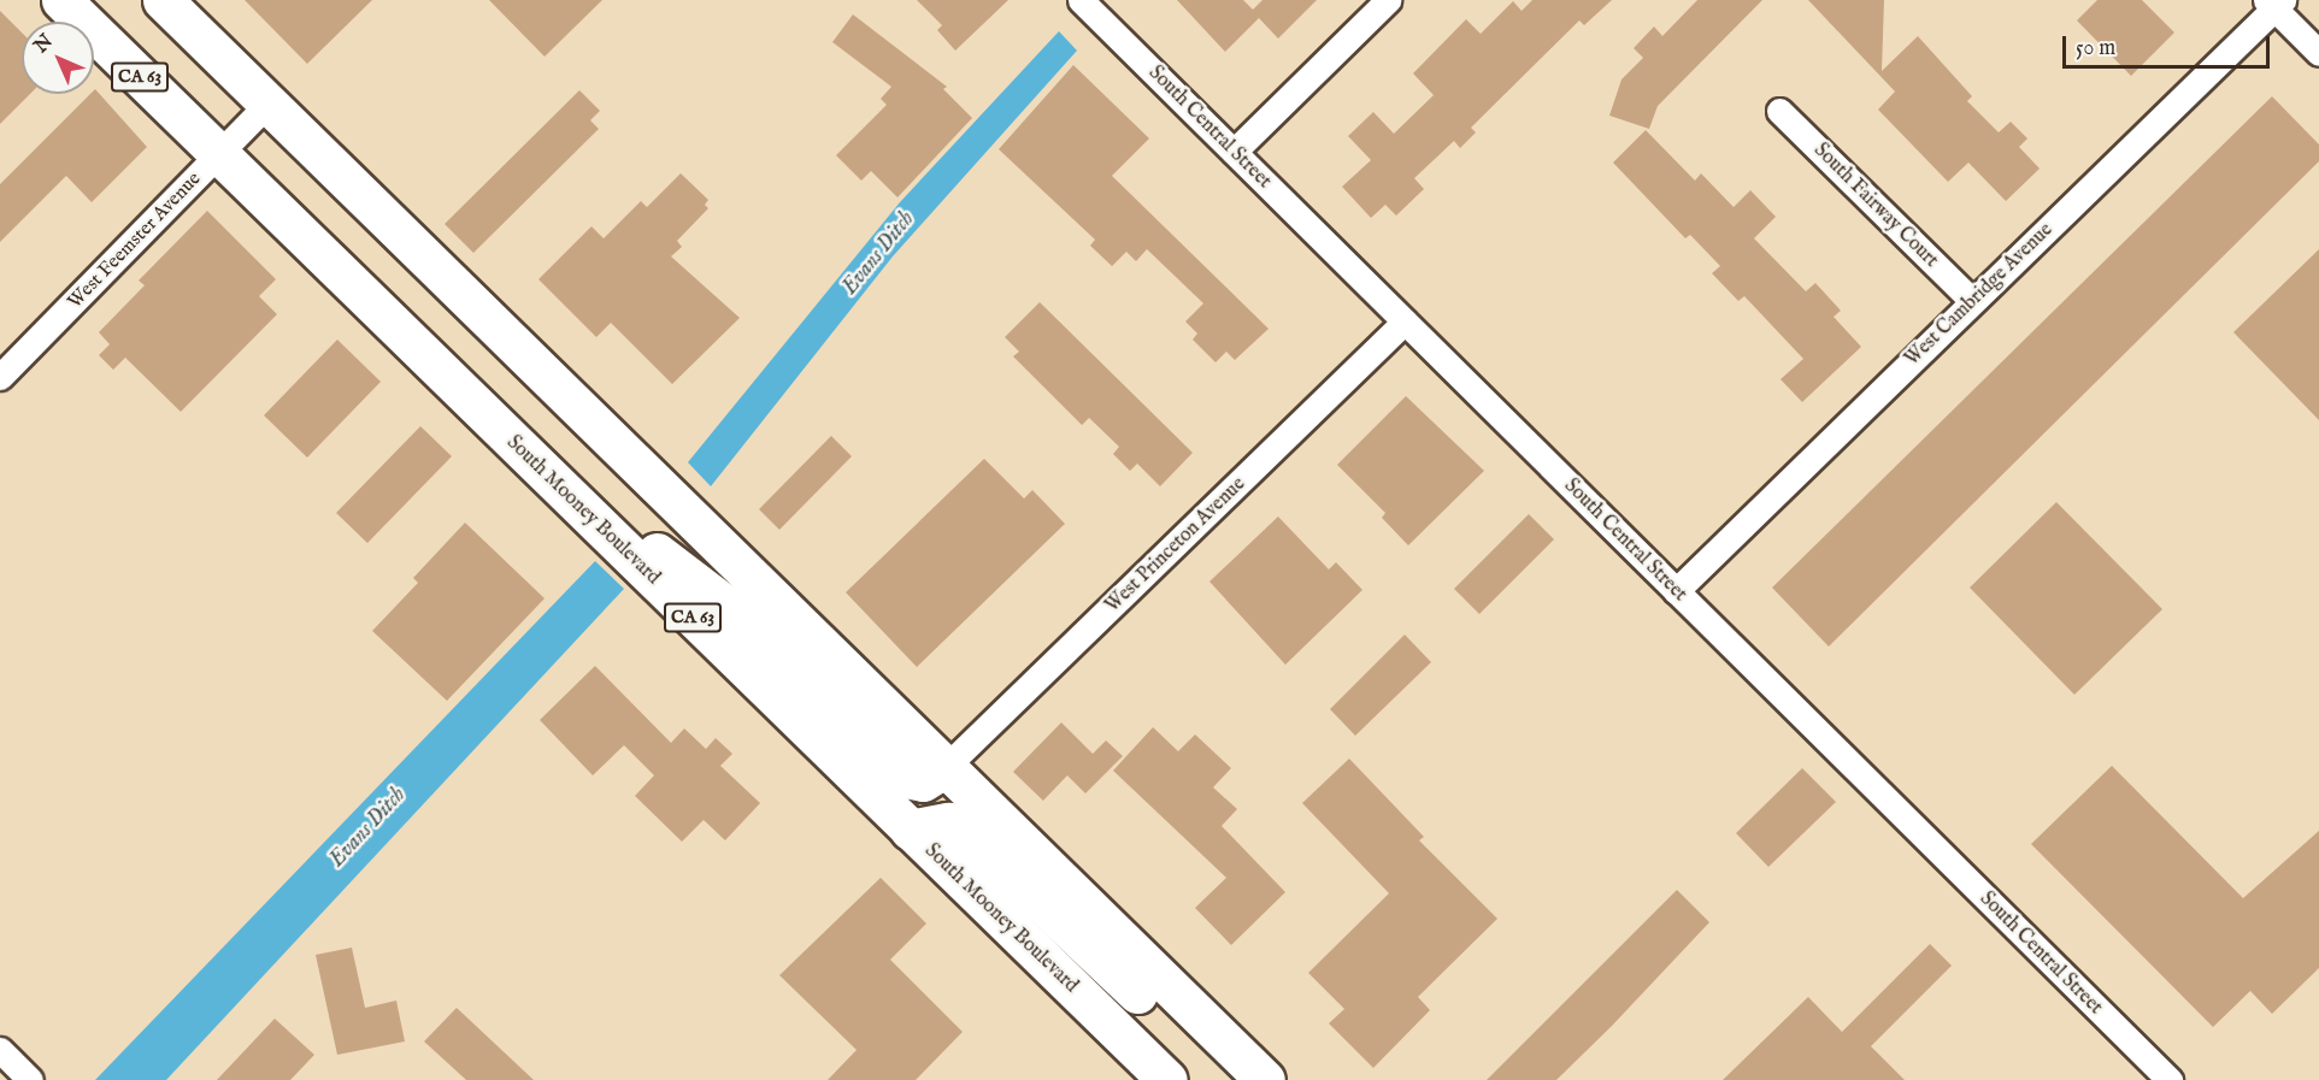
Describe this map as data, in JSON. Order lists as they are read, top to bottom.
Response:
{
  "streets": {
    "main road": ["CA 63", "South Mooney Boulevard"],
    "street": [
      "South Central Street",
      "South Fairway Court",
      "West Feemster Avenue",
      "West Cambridge Avenue",
      "West Princeton Avenue"
    ]
  },
  "crossings": [
    ["South Central Street", "West Cambridge Avenue"],
    ["South Central Street", "West Princeton Avenue"],
    ["South Fairway Court", "West Cambridge Avenue"],
    ["West Feemster Avenue", "South Mooney Boulevard"]
  ],
  "water": ["Evans Ditch"],
  "scale_bar": "50 m",
  "north": "top left"
}
